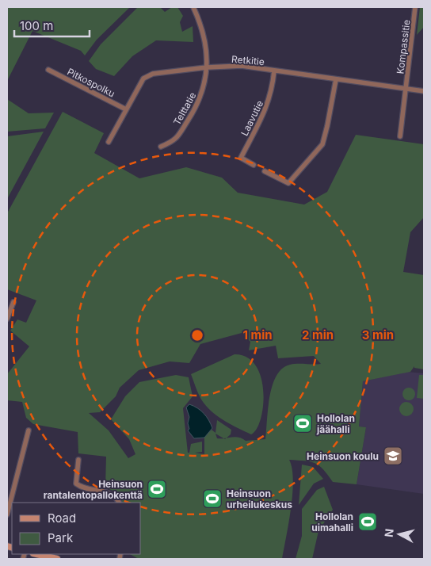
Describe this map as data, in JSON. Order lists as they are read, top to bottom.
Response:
{
  "streets": {
    "street": [
      "Kompassitie",
      "Retkitie",
      "Pitkospolku",
      "Telttatie",
      "Laavutie"
    ]
  },
  "crossings": [
    ["Kompassitie", "Retkitie"],
    ["Retkitie", "Pitkospolku"],
    ["Retkitie", "Telttatie"],
    ["Retkitie", "Laavutie"]
  ],
  "places": {
    "sports": [
      "Hollolan jäähalli",
      "Heinsuon rantalentopallokenttä",
      "Heinsuon urheilukeskus",
      "Hollolan uimahalli"
    ],
    "school or university": ["Heinsuon koulu"]
  },
  "legend": ["Road", "Park"],
  "scale_bar": "100 m",
  "north": "left",
  "rings": ["1 min", "2 min", "3 min"]
}
